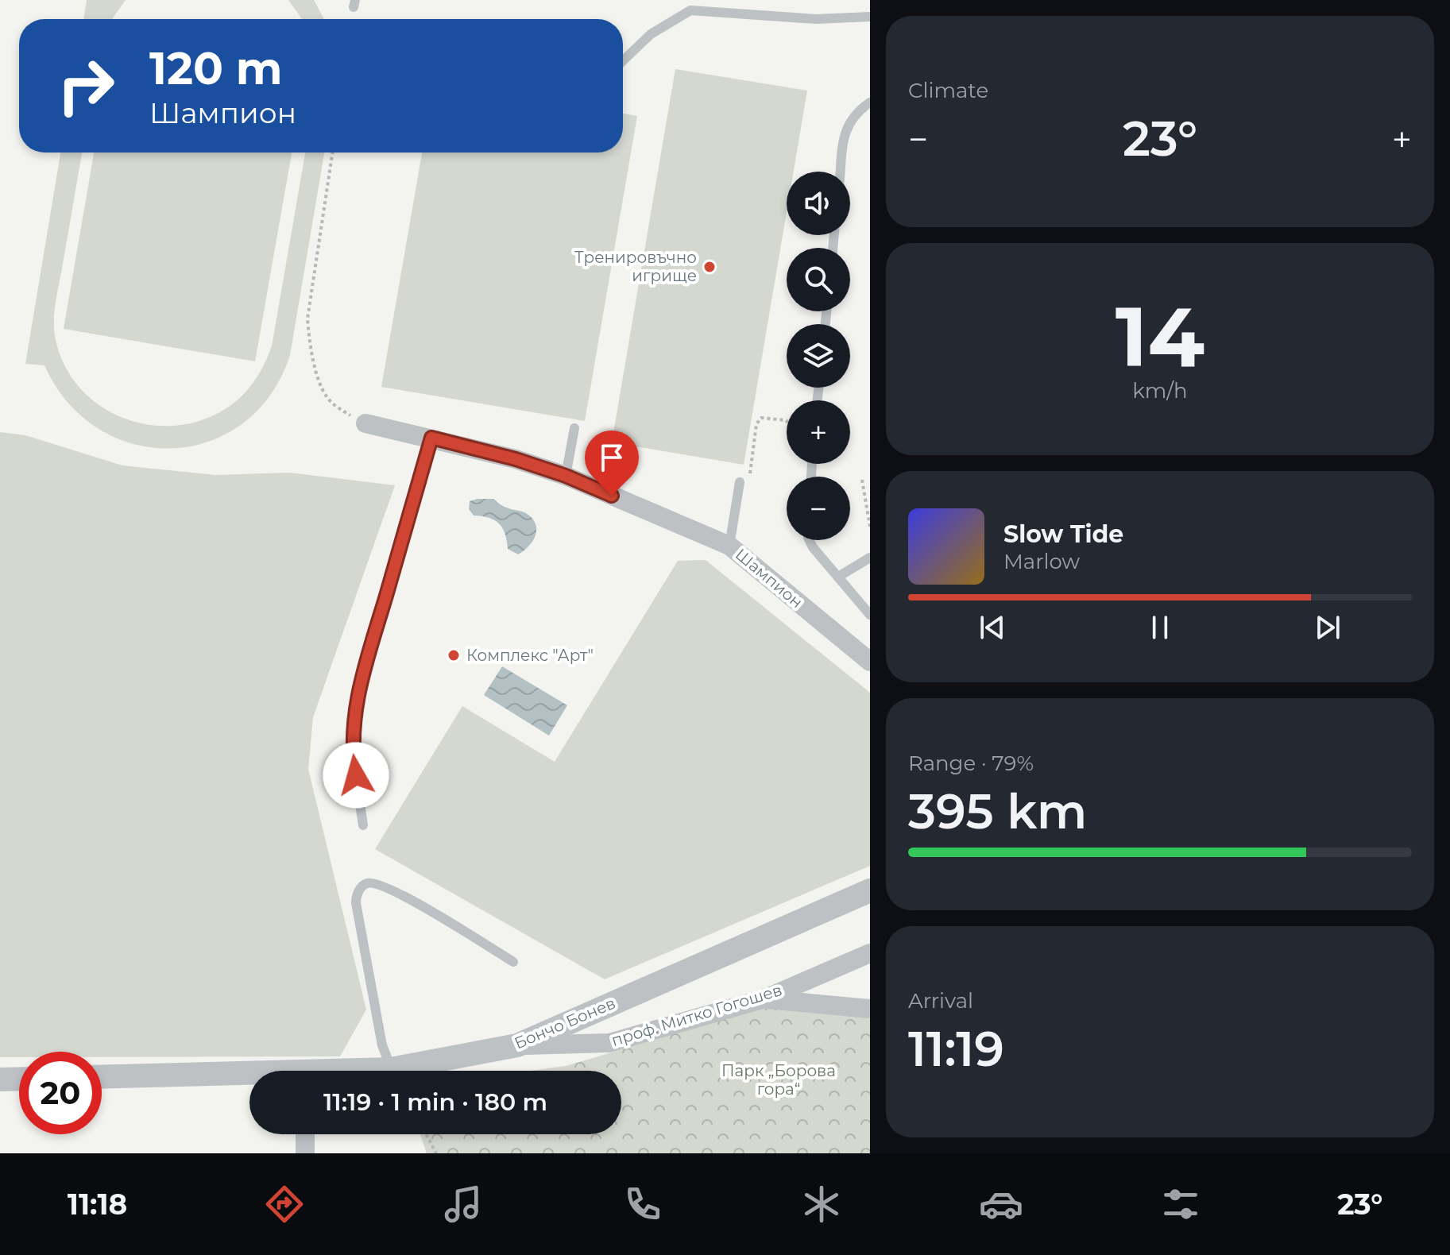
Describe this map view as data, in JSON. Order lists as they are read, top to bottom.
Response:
{
  "streets": {
    "street": ["Шампион", "проф. Митко Гогошев", "Бончо Бонев"]
  },
  "crossings": [
    ["проф. Митко Гогошев", "Бончо Бонев"]
  ],
  "parks": ["Парк „Борова гора“"],
  "places": ["Тренировъчно игрище", "Комплекс \"Арт\""],
  "page": {
    "tile": [
      "Climate",
      ["14", "km/h"],
      ["Range · 79%", "395 km"],
      ["Arrival", "11:19"]
    ],
    "turn": ["120 m", "Шампион"],
    "heat": ["−", "23°", "+"],
    "map_buttons": ["+", "−"],
    "song": ["Slow Tide", "Marlow"],
    "limit": "20",
    "trip": "11:19 · 1 min · 180 m",
    "tabs": ["11:18", "23°"]
  }
}
